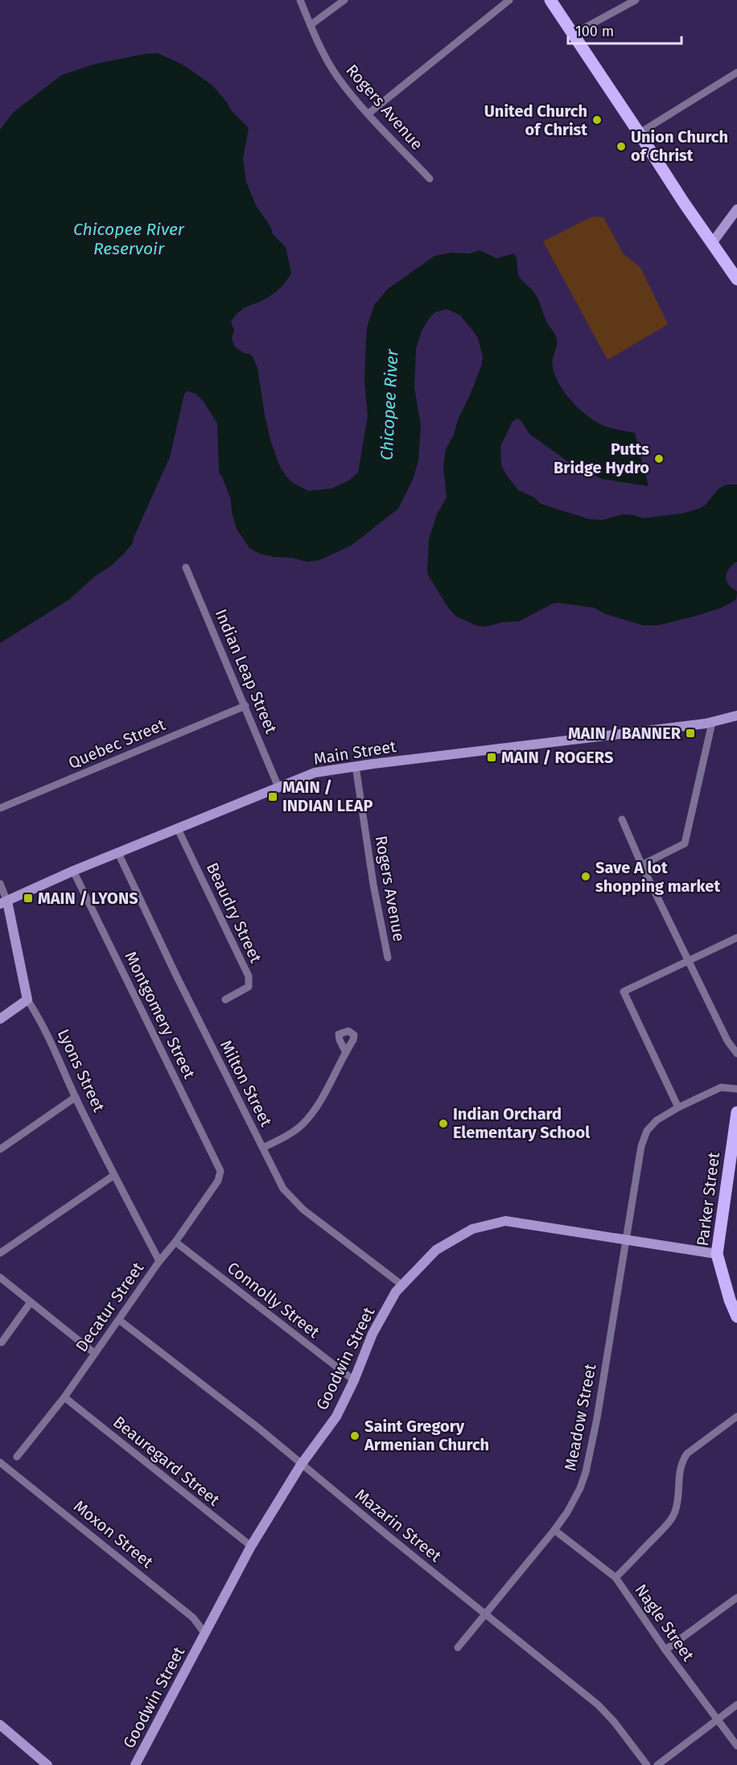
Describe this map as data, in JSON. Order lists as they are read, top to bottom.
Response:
{
  "streets": {
    "main road": [
      "Main Street",
      "Lyons Street",
      "Parker Street",
      "Goodwin Street"
    ],
    "street": [
      "Rogers Avenue",
      "Indian Leap Street",
      "Quebec Street",
      "Beaudry Street",
      "Montgomery Street",
      "Milton Street",
      "Connolly Street",
      "Decatur Street",
      "Meadow Street",
      "Beauregard Street",
      "Mazarin Street",
      "Moxon Street",
      "Nagle Street"
    ]
  },
  "crossings": [
    ["Rogers Avenue", "Main Street"],
    ["Indian Leap Street", "Quebec Street"],
    ["Indian Leap Street", "Main Street"],
    ["Main Street", "Beaudry Street"],
    ["Main Street", "Montgomery Street"],
    ["Main Street", "Lyons Street"],
    ["Main Street", "Milton Street"],
    ["Montgomery Street", "Decatur Street"],
    ["Lyons Street", "Decatur Street"],
    ["Milton Street", "Goodwin Street"],
    ["Parker Street", "Goodwin Street"],
    ["Connolly Street", "Decatur Street"],
    ["Connolly Street", "Goodwin Street"],
    ["Decatur Street", "Beauregard Street"],
    ["Decatur Street", "Mazarin Street"],
    ["Goodwin Street", "Meadow Street"],
    ["Goodwin Street", "Beauregard Street"],
    ["Goodwin Street", "Mazarin Street"],
    ["Goodwin Street", "Moxon Street"],
    ["Meadow Street", "Mazarin Street"],
    ["Meadow Street", "Nagle Street"]
  ],
  "water": ["Chicopee River Reservoir", "Chicopee River"],
  "places": {
    "other": [
      "United Church of Christ",
      "Union Church of Christ",
      "Putts Bridge Hydro",
      "Save A lot shopping market",
      "Indian Orchard Elementary School",
      "Saint Gregory Armenian Church"
    ],
    "transit": [
      "MAIN / BANNER",
      "MAIN / ROGERS",
      "MAIN / INDIAN LEAP",
      "MAIN / LYONS"
    ]
  },
  "scale_bar": "100 m"
}
